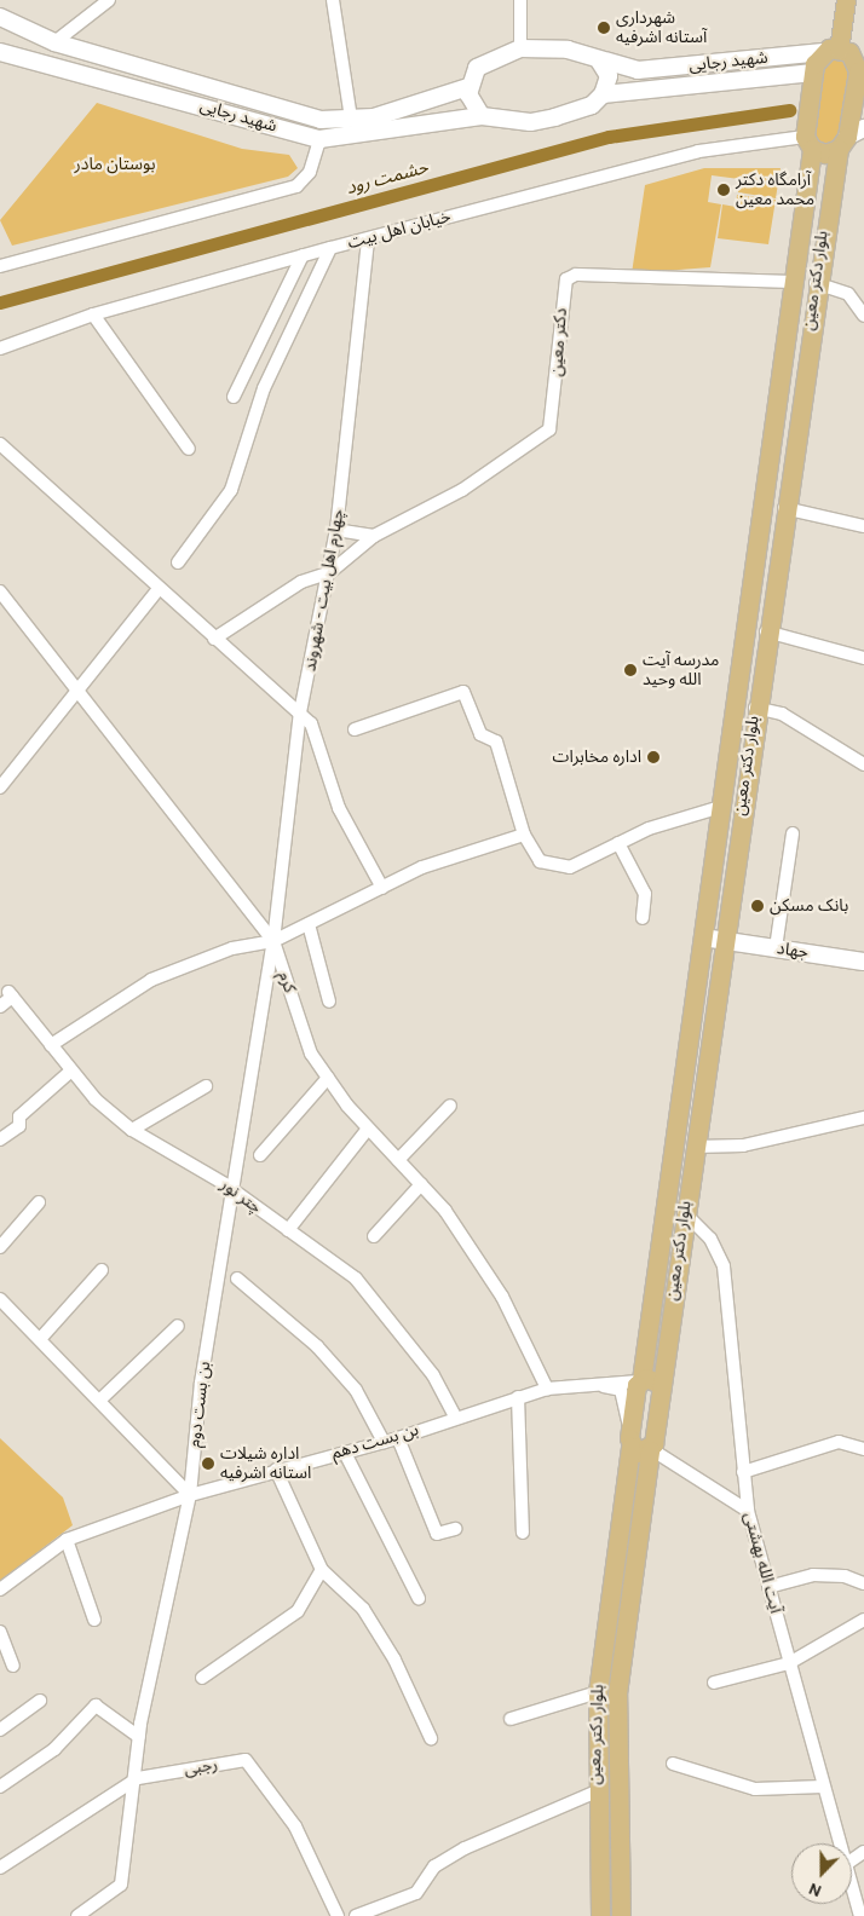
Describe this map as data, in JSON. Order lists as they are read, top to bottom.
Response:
{
  "streets": {
    "main road": ["شهید رجایی", "بلوار دکتر معین", "جهاد"],
    "street": [
      "خیابان اهل بیت",
      "دکتر معین",
      "چهارم اهل بیت - شهروند",
      "کرم",
      "چتر نور",
      "بن بست دوم",
      "بن بست دهم",
      "آیت الله بهشتی",
      "رجبی"
    ]
  },
  "crossings": [
    ["شهید رجایی", "بلوار دکتر معین"],
    ["خیابان اهل بیت", "بلوار دکتر معین"],
    ["خیابان اهل بیت", "چهارم اهل بیت - شهروند"],
    ["بلوار دکتر معین", "دکتر معین"],
    ["بلوار دکتر معین", "جهاد"],
    ["بلوار دکتر معین", "بن بست دهم"],
    ["بلوار دکتر معین", "آیت الله بهشتی"],
    ["دکتر معین", "چهارم اهل بیت - شهروند"],
    ["چهارم اهل بیت - شهروند", "کرم"],
    ["چهارم اهل بیت - شهروند", "بن بست دوم"],
    ["کرم", "بن بست دوم"],
    ["کرم", "بن بست دهم"],
    ["چتر نور", "بن بست دوم"],
    ["چتر نور", "بن بست دهم"],
    ["بن بست دوم", "بن بست دهم"],
    ["بن بست دوم", "رجبی"]
  ],
  "water": ["حشمت رود"],
  "parks": ["بوستان مادر"],
  "places": [
    "شهرداری آستانه اشرفیه",
    "آرامگاه دکتر محمد معین",
    "مدرسه آیت الله وحید",
    "اداره مخابرات",
    "بانک مسکن",
    "اداره شیلات استانه اشرفیه"
  ],
  "north": "bottom"
}
